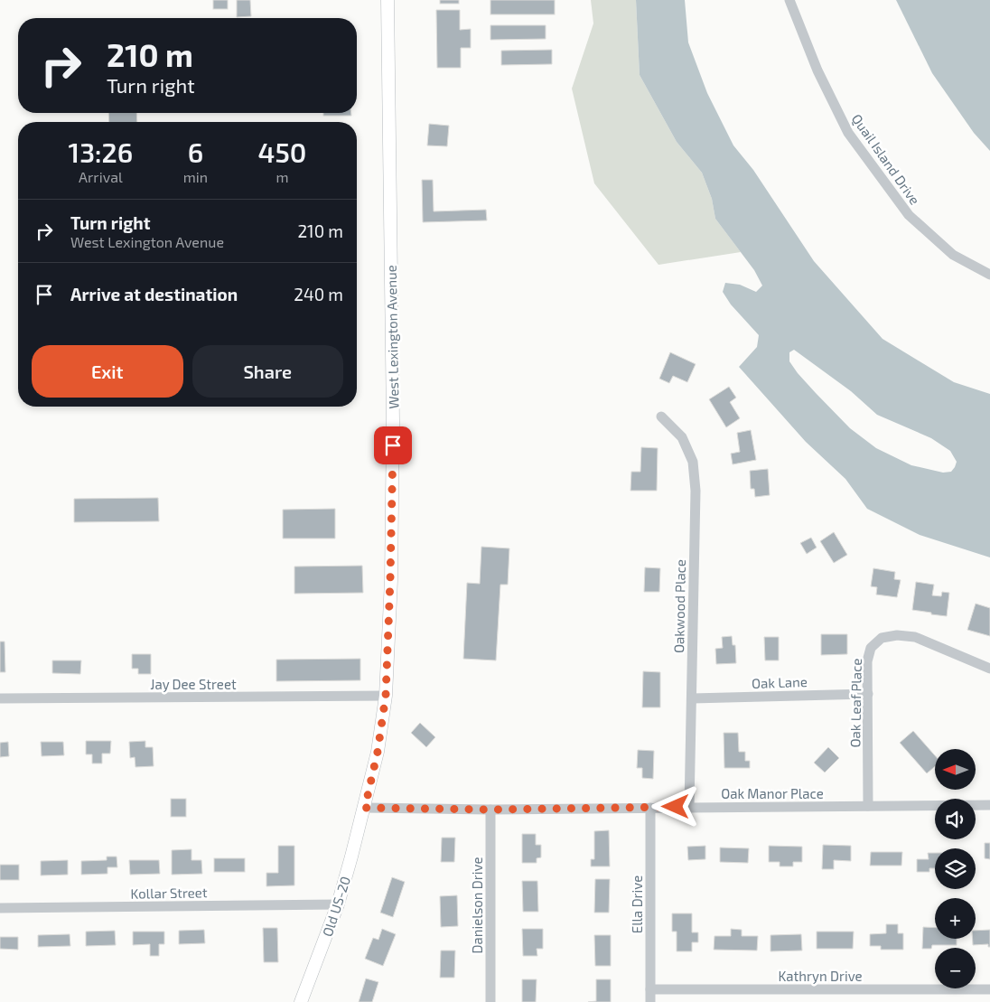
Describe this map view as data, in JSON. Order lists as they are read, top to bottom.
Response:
{
  "streets": {
    "main road": ["West Lexington Avenue", "Old US-20"],
    "street": [
      "Quail Island Drive",
      "Oakwood Place",
      "Oak Lane",
      "Jay Dee Street",
      "Oak Leaf Place",
      "Oak Manor Place",
      "Kollar Street",
      "Ella Drive",
      "Danielson Drive",
      "Kathryn Drive"
    ]
  },
  "crossings": [
    ["West Lexington Avenue", "Jay Dee Street"],
    ["West Lexington Avenue", "Oak Manor Place"],
    ["West Lexington Avenue", "Old US-20"],
    ["Oakwood Place", "Oak Lane"],
    ["Oakwood Place", "Oak Manor Place"],
    ["Oak Lane", "Oak Leaf Place"],
    ["Oak Leaf Place", "Oak Manor Place"],
    ["Oak Manor Place", "Ella Drive"],
    ["Oak Manor Place", "Danielson Drive"],
    ["Oak Manor Place", "Old US-20"],
    ["Kollar Street", "Old US-20"],
    ["Ella Drive", "Kathryn Drive"]
  ],
  "north": "left",
  "page": {
    "turn": ["210 m", "Turn right"],
    "eta": [
      "13:26",
      "Arrival",
      "6",
      "min",
      "450",
      "m"
    ],
    "list": [
      {
        "name": "Turn right",
        "note": "West Lexington Avenue",
        "value": "210 m"
      },
      {
        "name": "Arrive at destination",
        "value": "240 m"
      }
    ],
    "buttons": ["Exit", "Share"],
    "map_buttons": ["+", "−"]
  }
}
